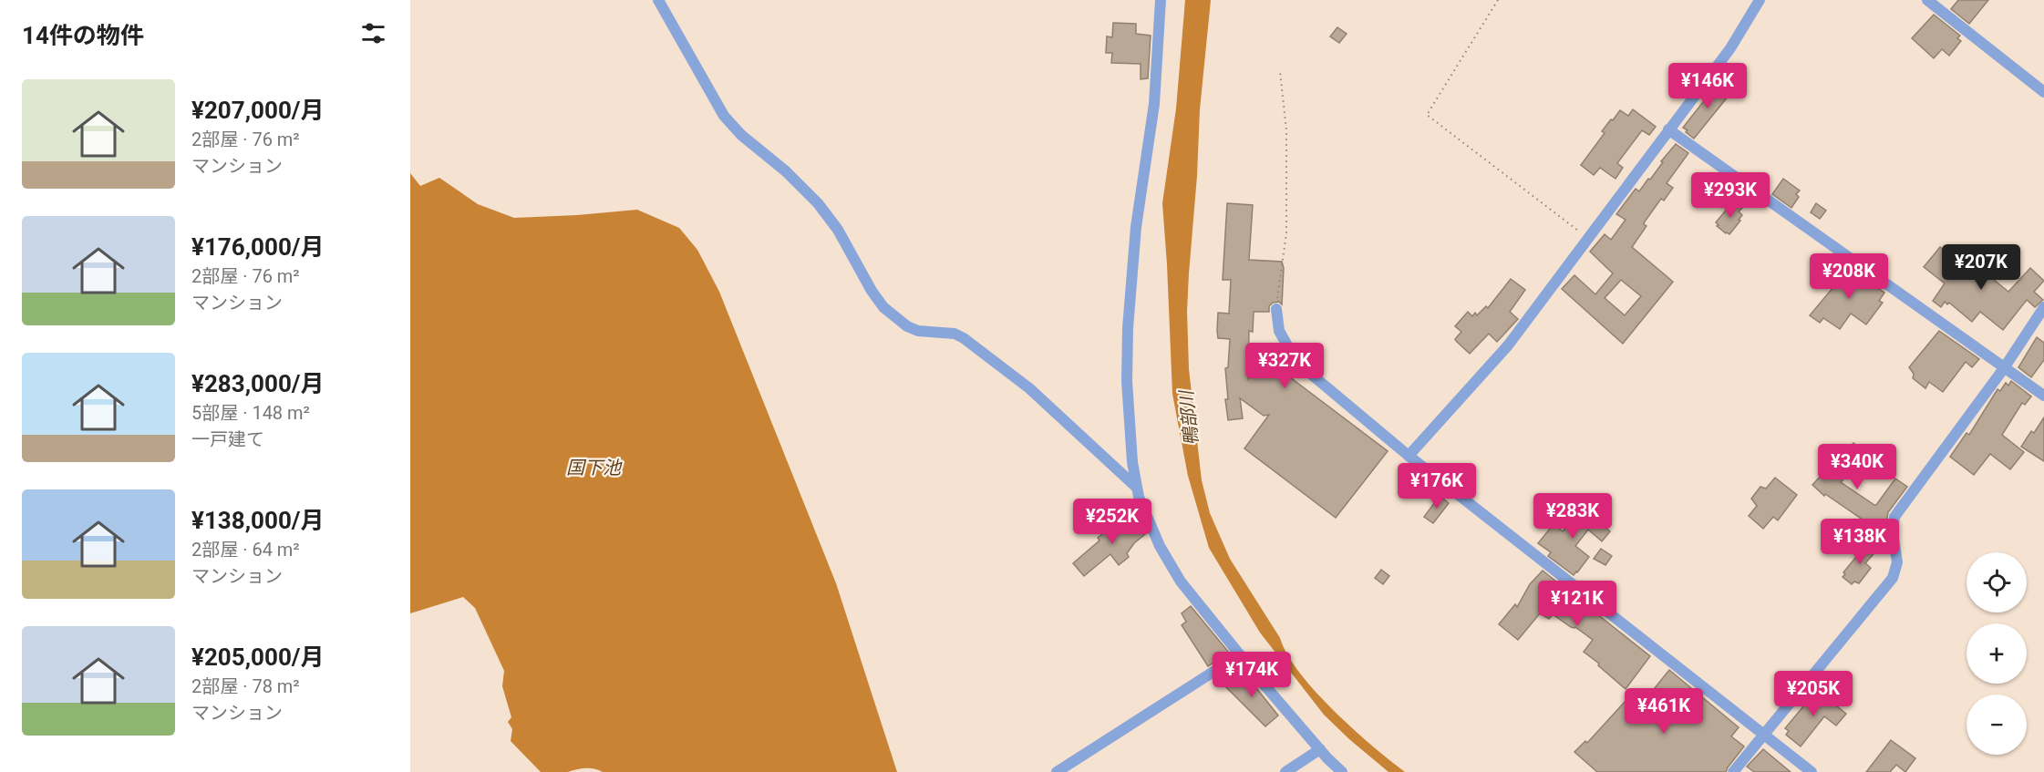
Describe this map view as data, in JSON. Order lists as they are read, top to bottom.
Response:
{
  "water": ["鴨部川", "国下池"],
  "page": {
    "heading": "14件の物件",
    "price": [
      "¥146K",
      "¥293K",
      "¥207K",
      "¥208K",
      "¥327K",
      "¥340K",
      "¥176K",
      "¥283K",
      "¥252K",
      "¥138K",
      "¥121K",
      "¥174K",
      "¥205K",
      "¥461K"
    ],
    "list": [
      {
        "name": "¥207,000/月",
        "note": "2部屋 · 76 m² · マンション"
      },
      {
        "name": "¥176,000/月",
        "note": "2部屋 · 76 m² · マンション"
      },
      {
        "name": "¥283,000/月",
        "note": "5部屋 · 148 m² · 一戸建て"
      },
      {
        "name": "¥138,000/月",
        "note": "2部屋 · 64 m² · マンション"
      },
      {
        "name": "¥205,000/月",
        "note": "2部屋 · 78 m² · マンション"
      }
    ],
    "map_buttons": ["+", "−"]
  }
}
